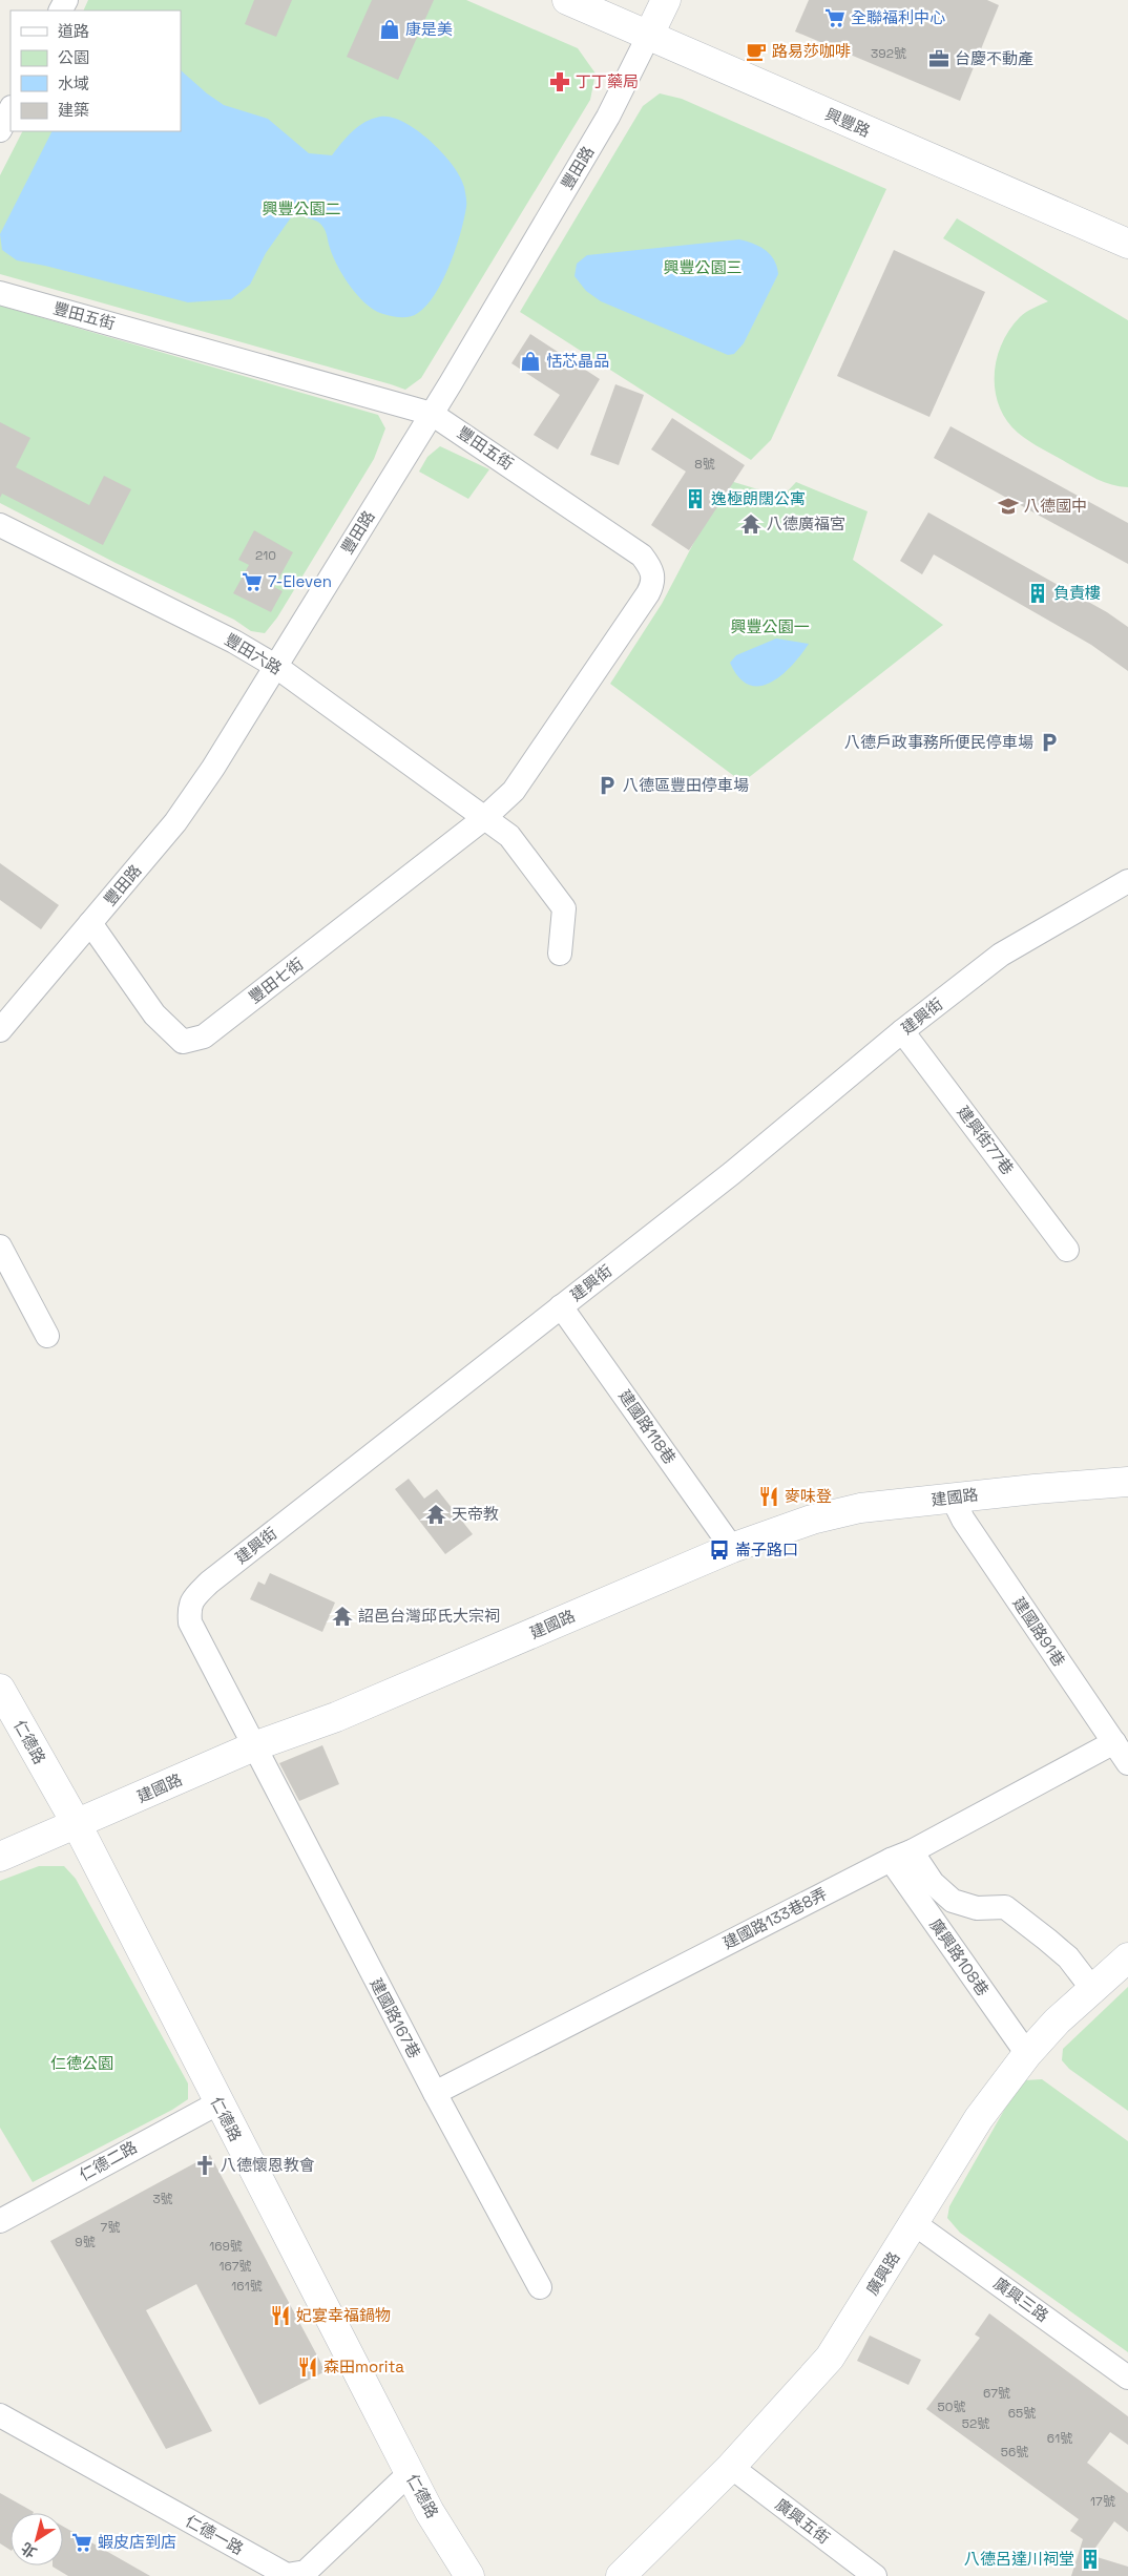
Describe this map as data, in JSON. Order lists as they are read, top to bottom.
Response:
{
  "streets": {
    "street": [
      "興豐路",
      "豐田路",
      "豐田五街",
      "豐田六路",
      "豐田七街",
      "建興街",
      "建興街77巷",
      "建國路118巷",
      "建國路",
      "建國路91巷",
      "仁德路",
      "建國路133巷8弄",
      "廣興路108巷",
      "建國路167巷",
      "仁德二路",
      "廣興路",
      "廣興三路",
      "廣興五街",
      "仁德一路"
    ]
  },
  "crossings": [
    ["興豐路", "豐田路"],
    ["豐田路", "豐田五街"],
    ["豐田路", "豐田六路"],
    ["豐田路", "豐田七街"],
    ["豐田五街", "豐田六路"],
    ["豐田五街", "豐田七街"],
    ["豐田六路", "豐田七街"],
    ["建興街", "建興街77巷"],
    ["建興街", "建國路118巷"],
    ["建興街", "建國路"],
    ["建興街", "建國路167巷"],
    ["建國路118巷", "建國路"],
    ["建國路", "建國路91巷"],
    ["建國路", "仁德路"],
    ["建國路", "建國路167巷"],
    ["建國路91巷", "建國路133巷8弄"],
    ["仁德路", "仁德二路"],
    ["仁德路", "仁德一路"],
    ["建國路133巷8弄", "廣興路108巷"],
    ["建國路133巷8弄", "建國路167巷"],
    ["廣興路108巷", "廣興路"],
    ["廣興路", "廣興三路"],
    ["廣興路", "廣興五街"]
  ],
  "parks": [
    "興豐公園二",
    "興豐公園三",
    "興豐公園一",
    "仁德公園"
  ],
  "places": {
    "supermarket": ["全聯福利中心", "7-Eleven", "蝦皮店到店"],
    "shop": ["康是美", "恬芯晶品"],
    "cafe": ["路易莎咖啡"],
    "office": ["台慶不動產"],
    "pharmacy": ["丁丁藥局"],
    "building": ["逸極朗闊公寓", "負責樓", "八德呂達川祠堂"],
    "school or university": ["八德國中"],
    "temple": ["八德廣福宮", "天帝教", "詔邑台灣邱氏大宗祠"],
    "parking": ["八德戶政事務所便民停車場", "八德區豐田停車場"],
    "restaurant": ["麥味登", "妃宴幸福鍋物", "森田morita"],
    "bus stop": ["崙子路口"],
    "church": ["八德懷恩教會"]
  },
  "house_numbers": [
    "392號",
    "8號",
    "210",
    "3號",
    "7號",
    "9號",
    "169號",
    "167號",
    "161號",
    "67號",
    "50號",
    "65號",
    "52號",
    "61號",
    "56號",
    "17號"
  ],
  "legend": [
    "道路",
    "公園",
    "水域",
    "建築"
  ],
  "north": "bottom left"
}
